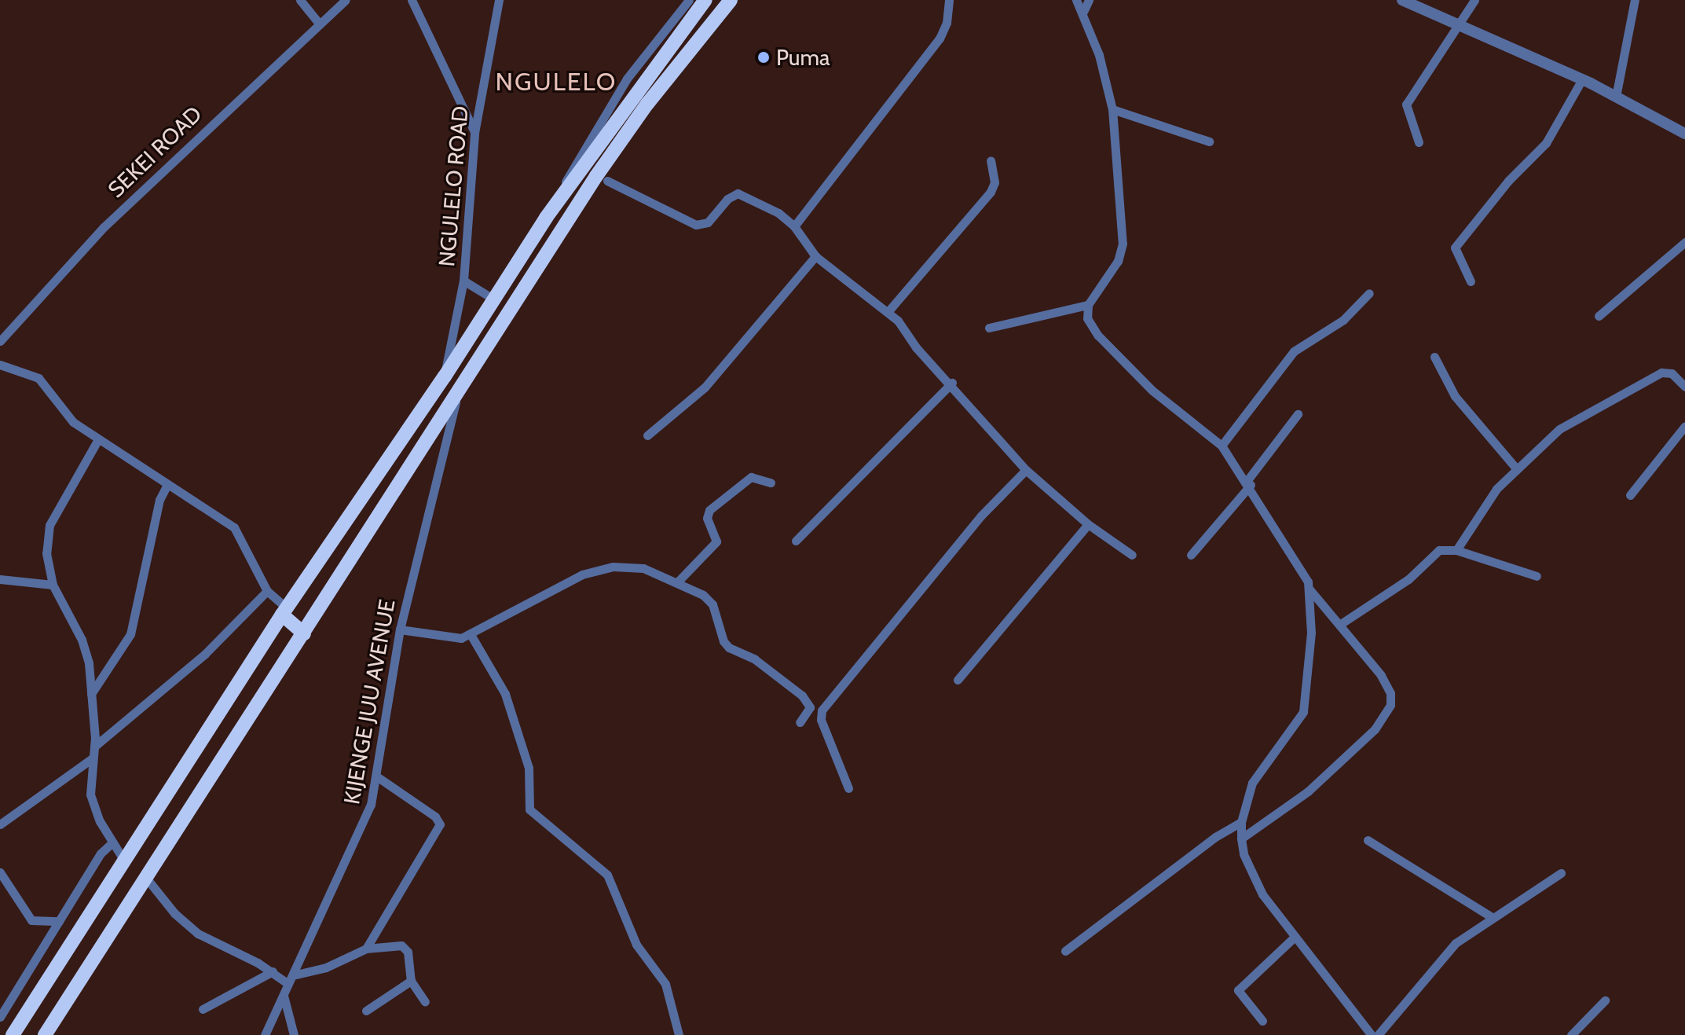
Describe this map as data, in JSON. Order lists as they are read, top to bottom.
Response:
{
  "streets": {
    "street": ["SEKEI ROAD", "NGULELO ROAD", "KIJENGE JUU AVENUE"]
  },
  "districts": ["NGULELO"],
  "places": ["Puma"]
}
